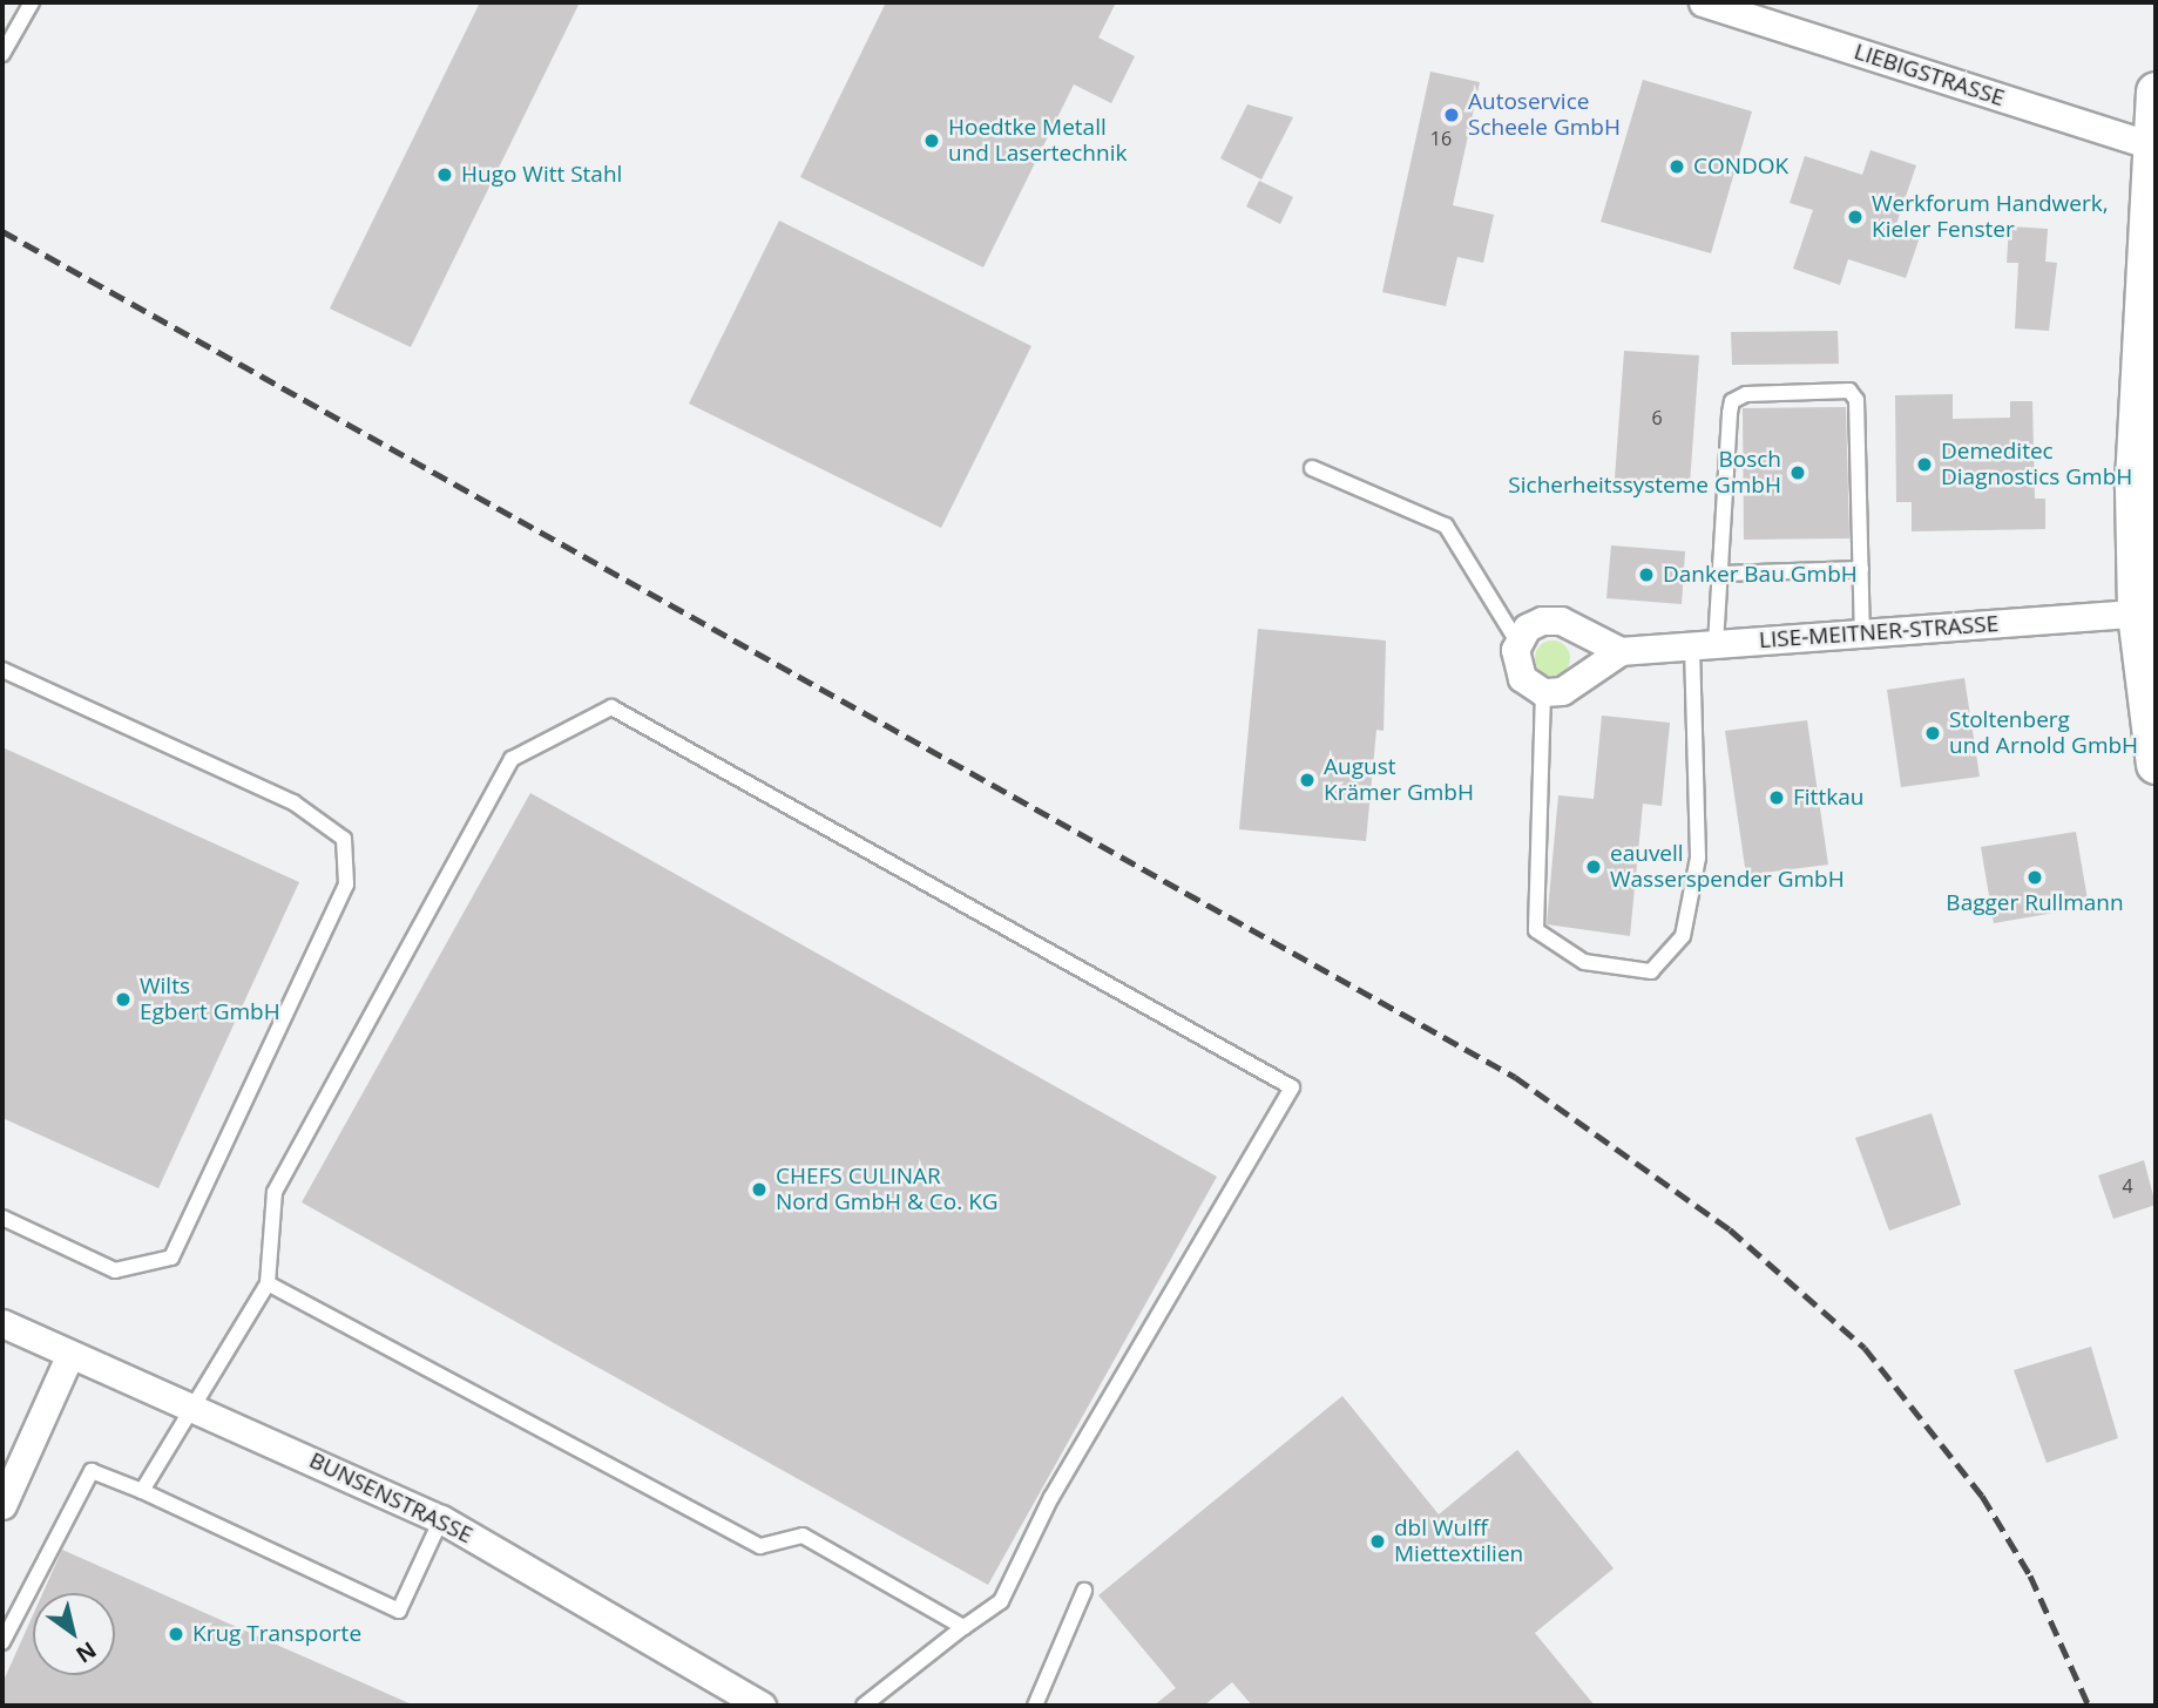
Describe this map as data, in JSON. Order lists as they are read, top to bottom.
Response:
{
  "streets": {
    "street": ["LIEBIGSTRASSE", "LISE-MEITNER-STRASSE", "BUNSENSTRASSE"]
  },
  "places": [
    "Autoservice Scheele GmbH",
    "Hoedtke Metall und Lasertechnik",
    "CONDOK",
    "Hugo Witt Stahl",
    "Werkforum Handwerk, Kieler Fenster",
    "Demeditec Diagnostics GmbH",
    "Bosch Sicherheitssysteme GmbH",
    "Danker Bau GmbH",
    "Stoltenberg und Arnold GmbH",
    "August Krämer GmbH",
    "Fittkau",
    "eauvell Wasserspender GmbH",
    "Bagger Rullmann",
    "Wilts Egbert GmbH",
    "CHEFS CULINAR Nord GmbH & Co. KG",
    "dbl Wulff Miettextilien",
    "Krug Transporte"
  ],
  "house_numbers": ["16", "6", "4"],
  "north": "bottom right"
}
